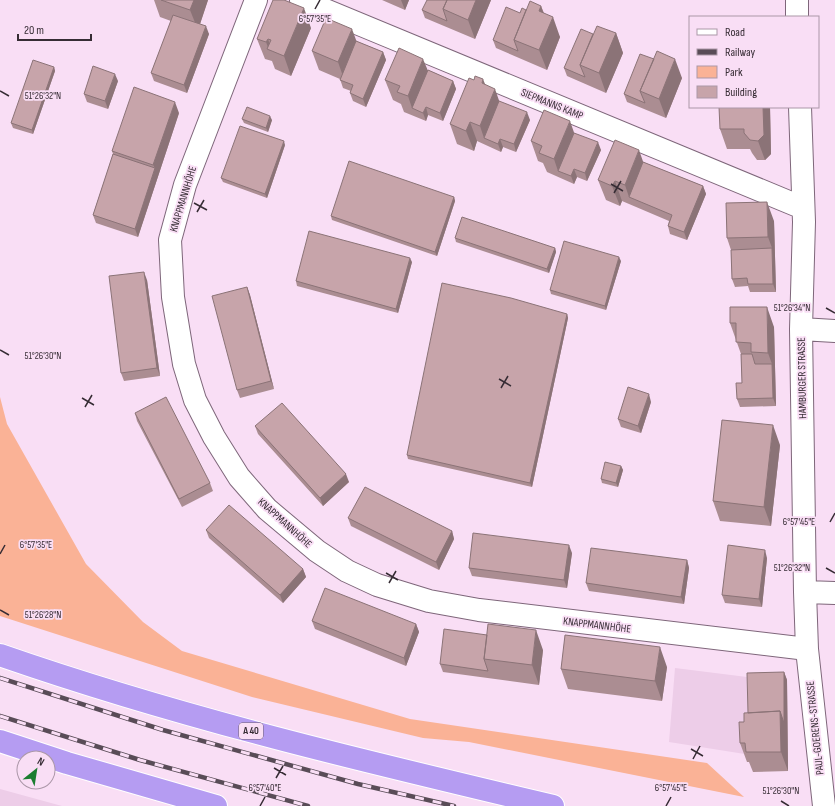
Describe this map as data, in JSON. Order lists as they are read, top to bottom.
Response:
{
  "streets": {
    "highway": ["A 40"],
    "street": [
      "SIEPMANNS KAMP",
      "KNAPPMANNHÖHE",
      "HAMBURGER STRASSE",
      "PAUL-GOERENS-STRASSE"
    ]
  },
  "crossings": [
    ["SIEPMANNS KAMP", "HAMBURGER STRASSE"],
    ["KNAPPMANNHÖHE", "HAMBURGER STRASSE"],
    ["KNAPPMANNHÖHE", "PAUL-GOERENS-STRASSE"],
    ["HAMBURGER STRASSE", "PAUL-GOERENS-STRASSE"]
  ],
  "legend": [
    "Road",
    "Railway",
    "Park",
    "Building"
  ],
  "scale_bar": "20 m",
  "north": "top right",
  "coordinates": [
    "6°57'35\"E",
    "51°26'32\"N",
    "51°26'34\"N",
    "51°26'30\"N",
    "6°57'45\"E",
    "51°26'28\"N",
    "6°57'40\"E"
  ]
}
